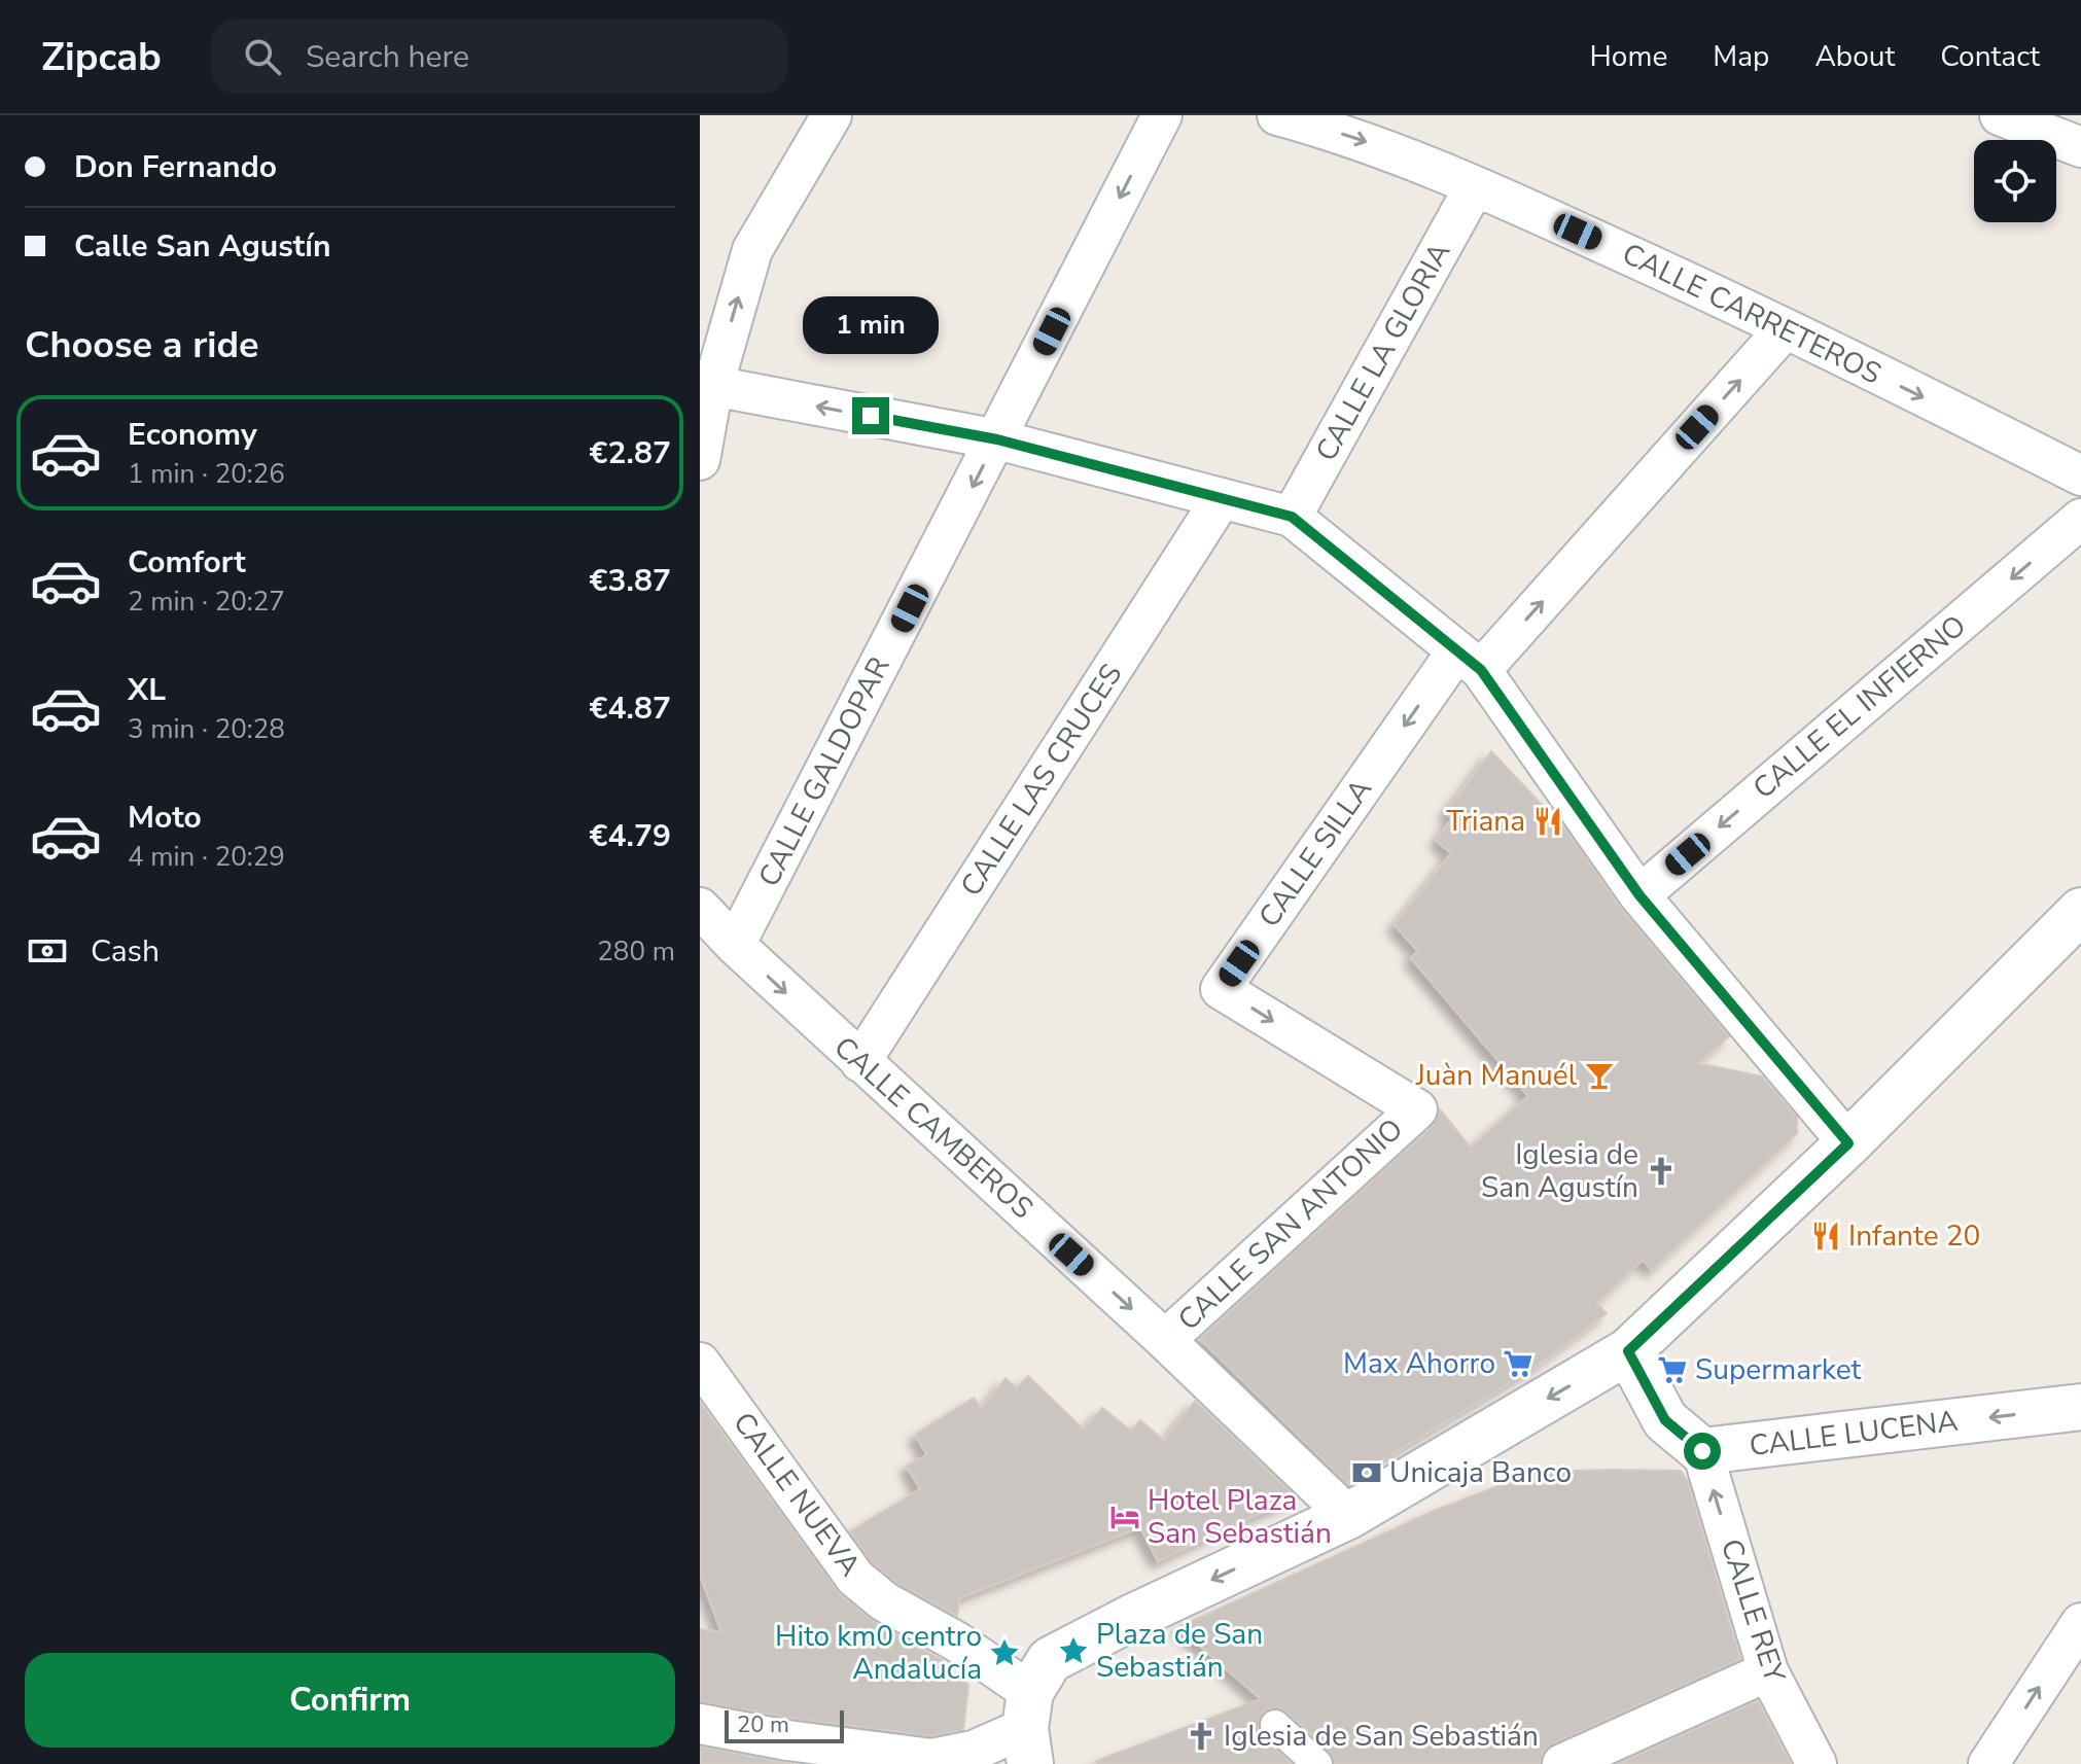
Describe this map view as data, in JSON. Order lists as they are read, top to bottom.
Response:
{
  "streets": {
    "street": [
      "CALLE CARRETEROS",
      "CALLE LA GLORIA",
      "CALLE EL INFIERNO",
      "CALLE GALDOPAR",
      "CALLE LAS CRUCES",
      "CALLE SILLA",
      "CALLE CAMBEROS",
      "CALLE SAN ANTONIO",
      "CALLE LUCENA",
      "CALLE NUEVA",
      "CALLE REY"
    ]
  },
  "crossings": [
    ["CALLE CARRETEROS", "CALLE LA GLORIA"],
    ["CALLE GALDOPAR", "CALLE CAMBEROS"],
    ["CALLE LAS CRUCES", "CALLE CAMBEROS"],
    ["CALLE SILLA", "CALLE SAN ANTONIO"],
    ["CALLE CAMBEROS", "CALLE SAN ANTONIO"],
    ["CALLE LUCENA", "CALLE REY"]
  ],
  "one_way": [
    "CALLE CARRETEROS",
    "CALLE CAMBEROS",
    "CALLE LUCENA",
    "CALLE REY"
  ],
  "places": {
    "restaurant": ["Triana", "Infante 20"],
    "bar": ["Juàn Manuél"],
    "church": ["Iglesia de San Agustín", "Iglesia de San Sebastián"],
    "supermarket": ["Max Ahorro", "Supermarket"],
    "bank": ["Unicaja Banco"],
    "hotel": ["Hotel Plaza San Sebastián"],
    "place": ["Plaza de San Sebastián", "Hito km0 centro Andalucía"]
  },
  "scale_bar": "20 m",
  "page": {
    "header": "Zipcab",
    "search": "Search here",
    "nav": [
      "Home",
      "Map",
      "About",
      "Contact"
    ],
    "banner": ["Don Fernando", "Calle San Agustín"],
    "heading": "Choose a ride",
    "bubble": "1 min",
    "list": [
      {
        "name": "Economy",
        "note": "1 min · 20:26",
        "value": "€2.87"
      },
      {
        "name": "Comfort",
        "note": "2 min · 20:27",
        "value": "€3.87"
      },
      {
        "name": "XL",
        "note": "3 min · 20:28",
        "value": "€4.87"
      },
      {
        "name": "Moto",
        "note": "4 min · 20:29",
        "value": "€4.79"
      }
    ],
    "pay": ["Cash", "280 m"],
    "buttons": "Confirm",
    "scale": "20 m"
  }
}
